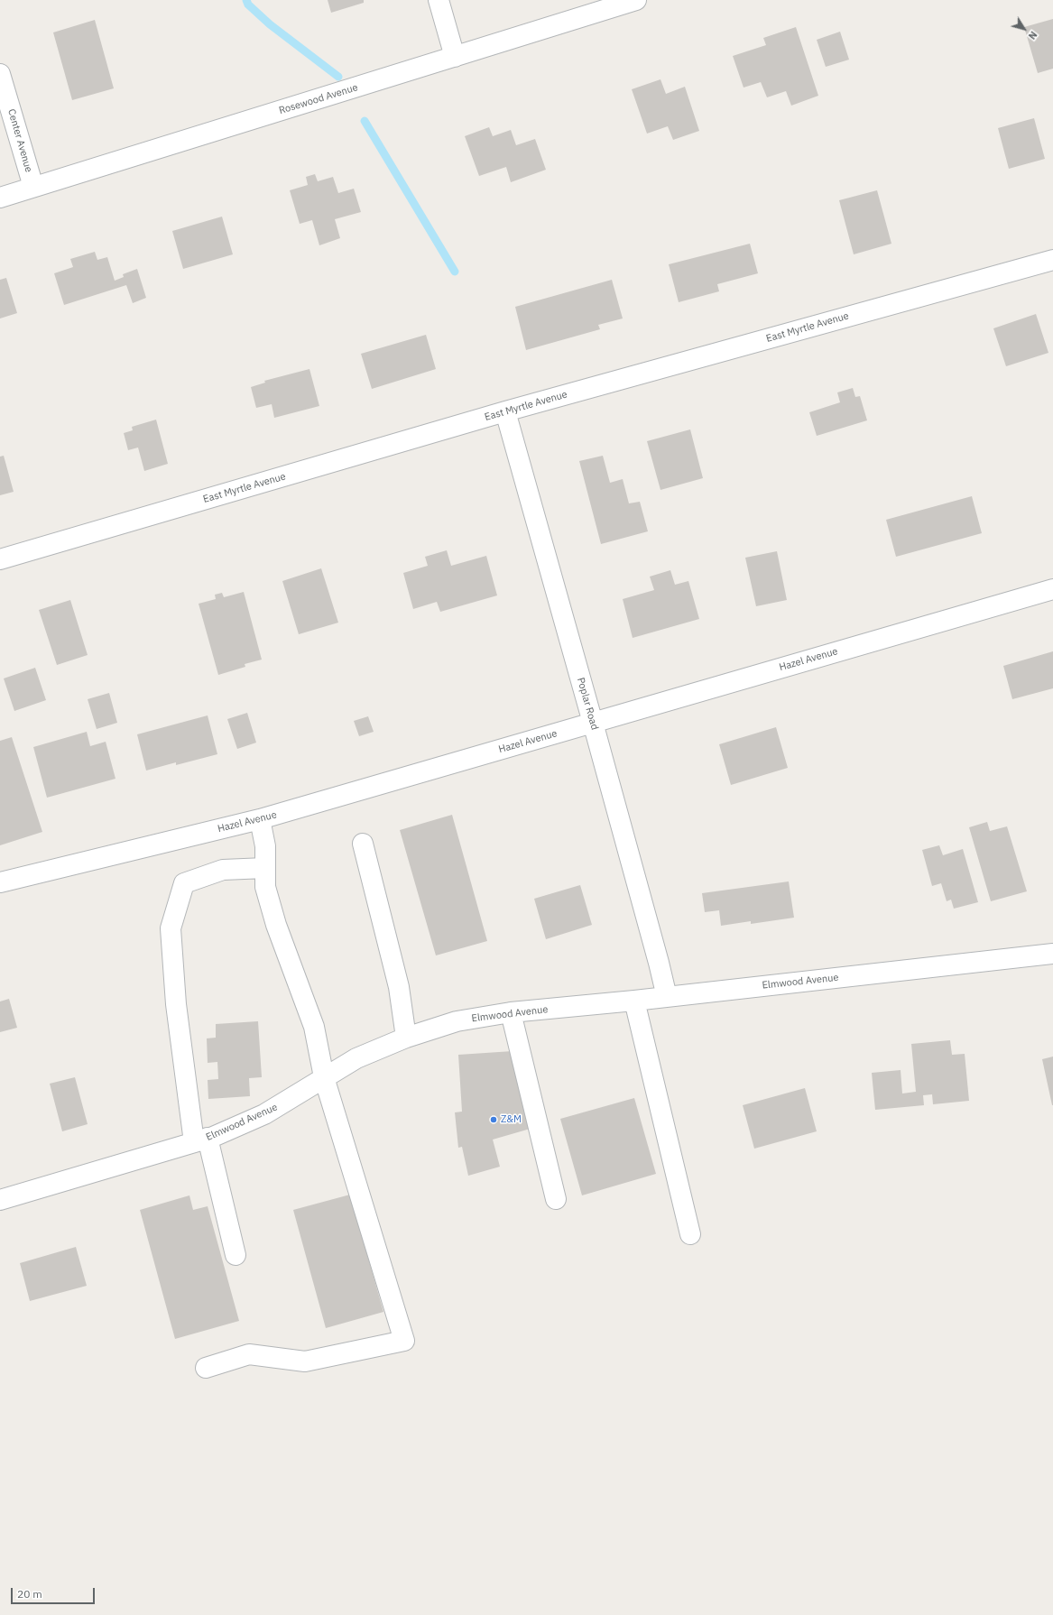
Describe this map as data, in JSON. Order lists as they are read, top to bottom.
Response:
{
  "streets": {
    "street": [
      "Rosewood Avenue",
      "Center Avenue",
      "East Myrtle Avenue",
      "Hazel Avenue",
      "Poplar Road",
      "Elmwood Avenue"
    ]
  },
  "crossings": [
    ["Rosewood Avenue", "Center Avenue"],
    ["East Myrtle Avenue", "Poplar Road"],
    ["Hazel Avenue", "Poplar Road"],
    ["Poplar Road", "Elmwood Avenue"]
  ],
  "places": ["Z&M"],
  "scale_bar": "20 m",
  "north": "bottom right"
}
